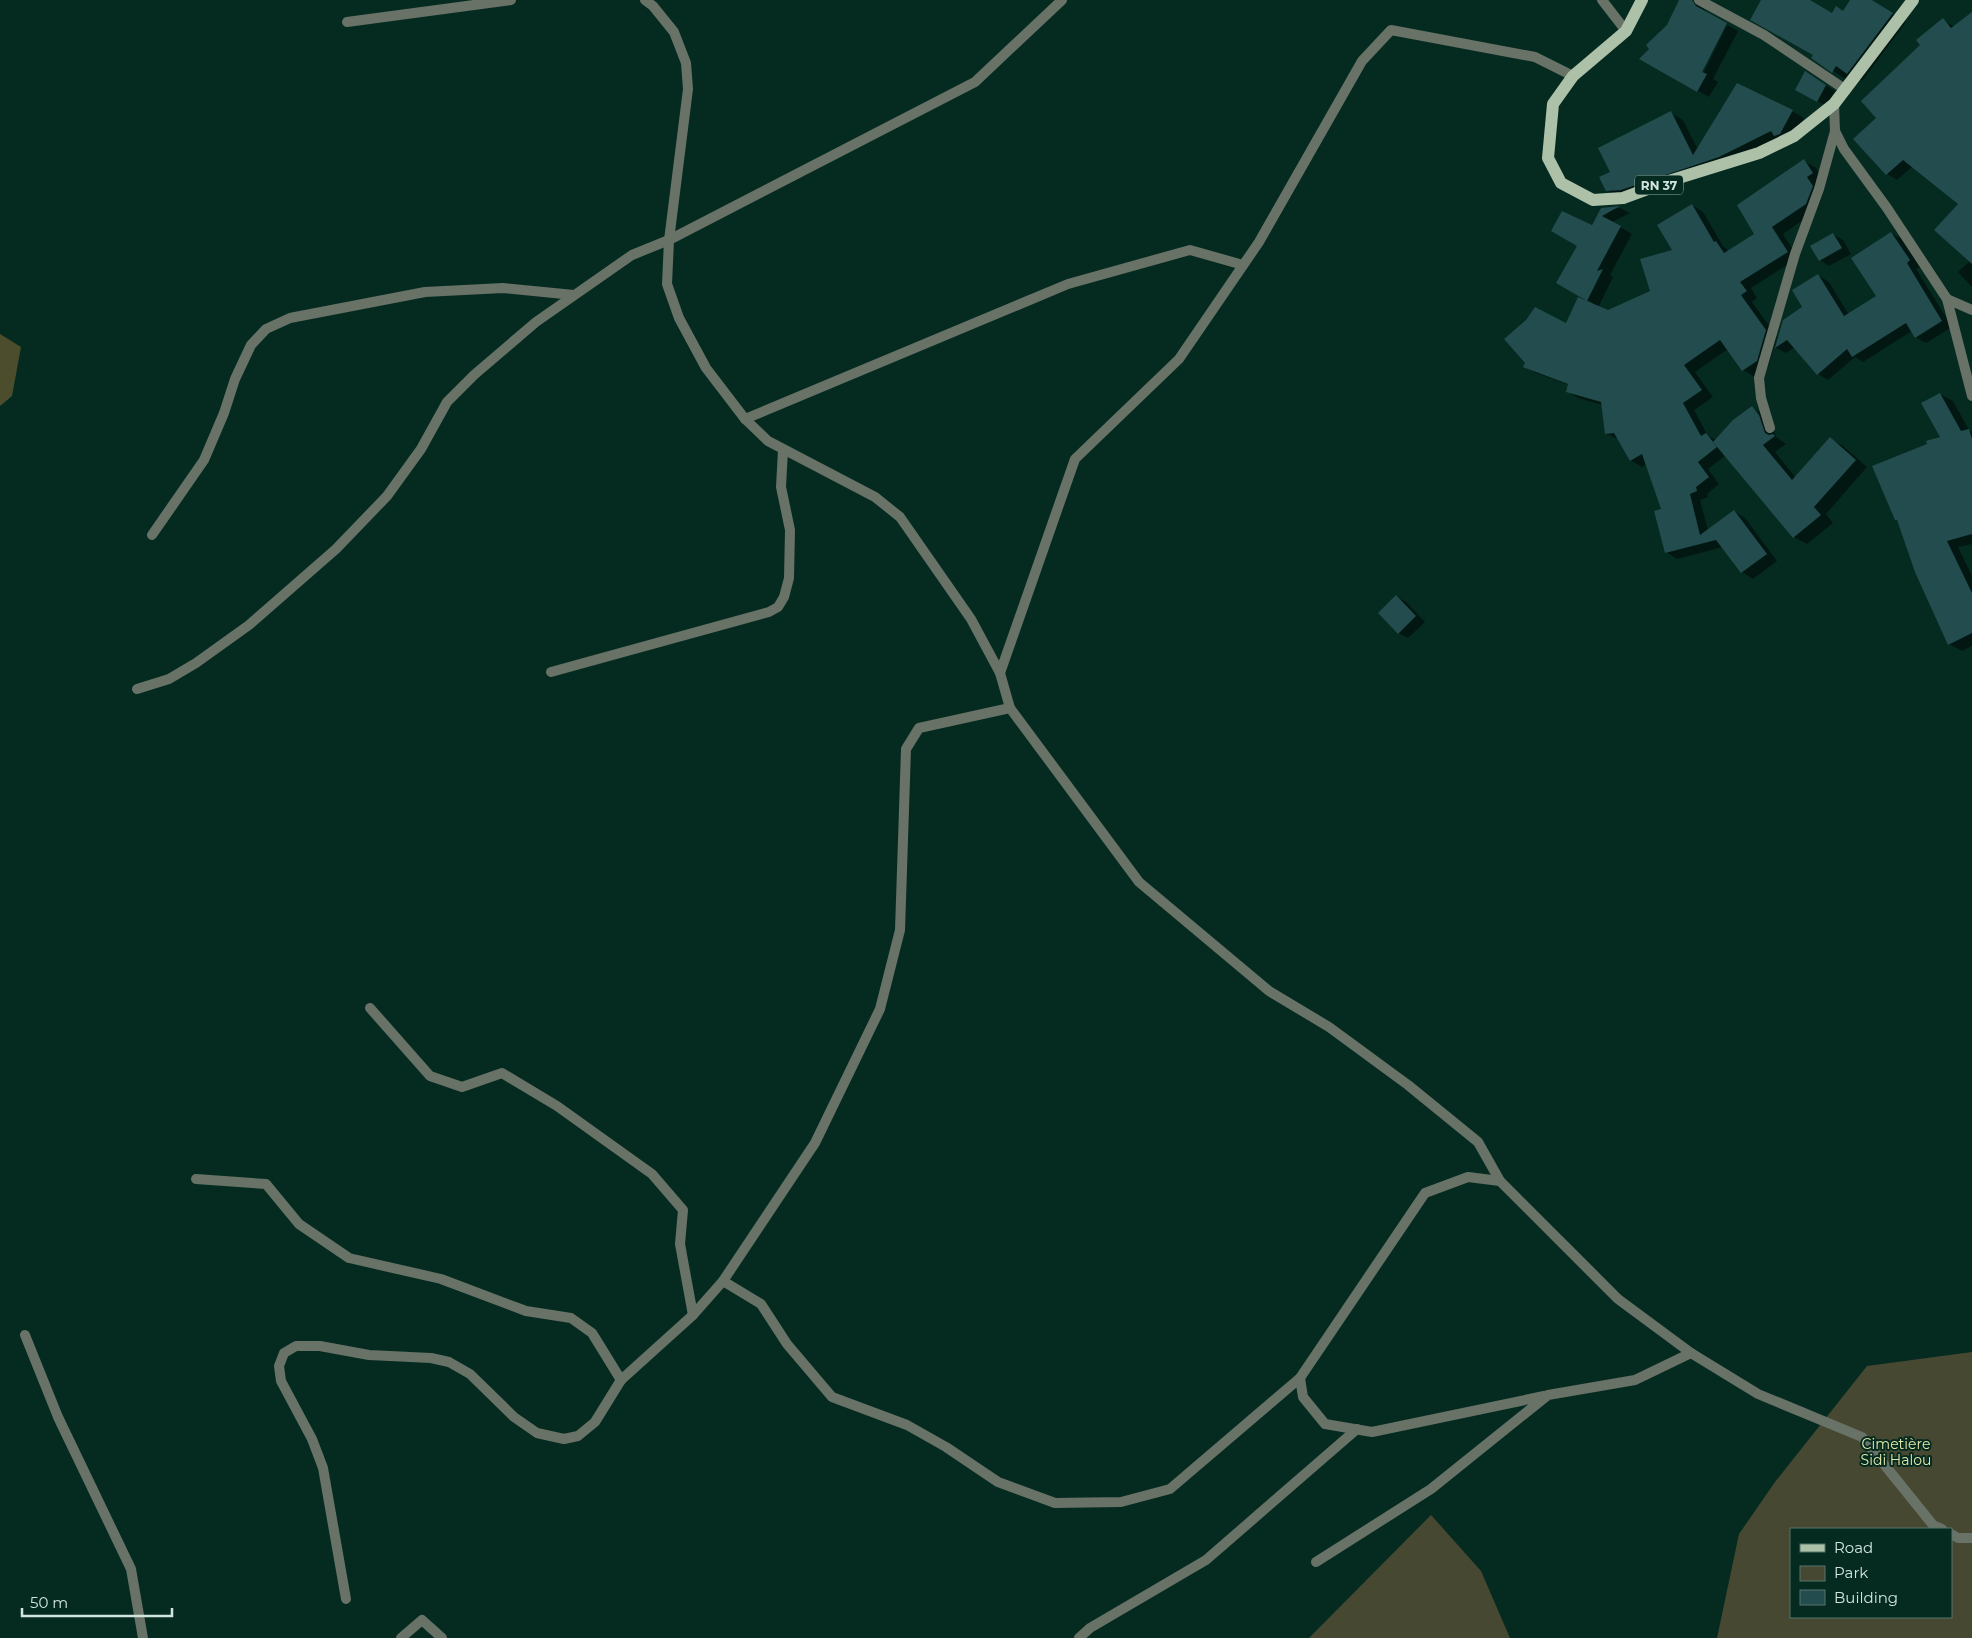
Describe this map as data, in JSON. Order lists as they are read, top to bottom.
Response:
{
  "streets": {
    "main road": ["RN 37"]
  },
  "parks": ["Cimetière Sidi Halou"],
  "legend": ["Road", "Park", "Building"],
  "scale_bar": "50 m"
}
